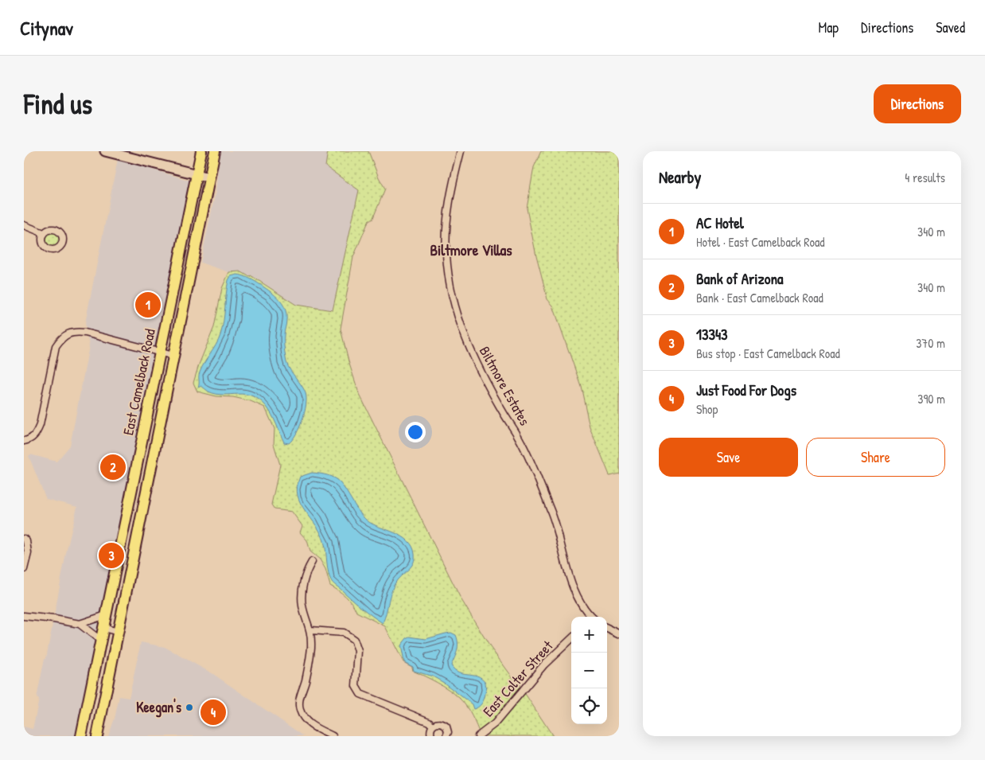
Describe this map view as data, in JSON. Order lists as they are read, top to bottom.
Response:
{
  "streets": {
    "main road": ["East Camelback Road"],
    "street": ["Biltmore Estates", "East Colter Street"]
  },
  "districts": ["Biltmore Villas"],
  "places": ["Keegan's"],
  "page": {
    "header": "Citynav",
    "nav": ["Map", "Directions", "Saved"],
    "buttons": [
      "Directions",
      ["Save", "Share"]
    ],
    "title": "Find us",
    "heading": ["Nearby", "4 results"],
    "list": [
      {
        "mark": "1",
        "name": "AC Hotel",
        "note": "Hotel · East Camelback Road",
        "value": "340 m"
      },
      {
        "mark": "2",
        "name": "Bank of Arizona",
        "note": "Bank · East Camelback Road",
        "value": "340 m"
      },
      {
        "mark": "3",
        "name": "13343",
        "note": "Bus stop · East Camelback Road",
        "value": "370 m"
      },
      {
        "mark": "4",
        "name": "Just Food For Dogs",
        "note": "Shop",
        "value": "390 m"
      }
    ],
    "pins": [
      "1",
      "2",
      "3",
      "4"
    ],
    "map_buttons": ["+", "−"]
  }
}
